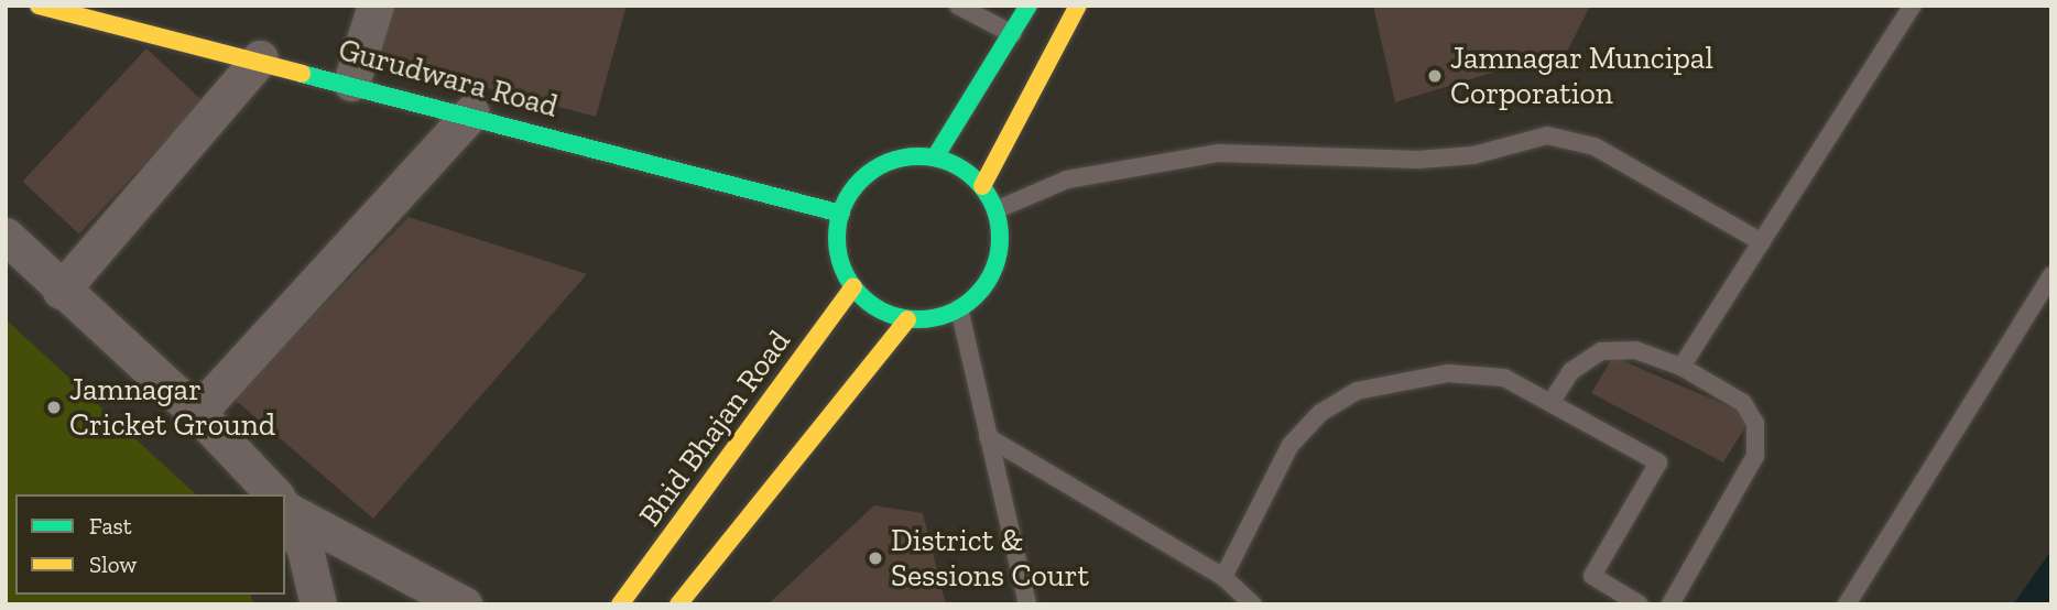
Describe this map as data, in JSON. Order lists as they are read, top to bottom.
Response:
{
  "streets": {
    "main road": ["Gurudwara Road", "Bhid Bhajan Road"]
  },
  "crossings": [
    ["Gurudwara Road", "Bhid Bhajan Road"]
  ],
  "places": ["Jamnagar Muncipal Corporation", "Jamnagar Cricket Ground", "District & Sessions Court"],
  "legend": ["Fast", "Slow"]
}
